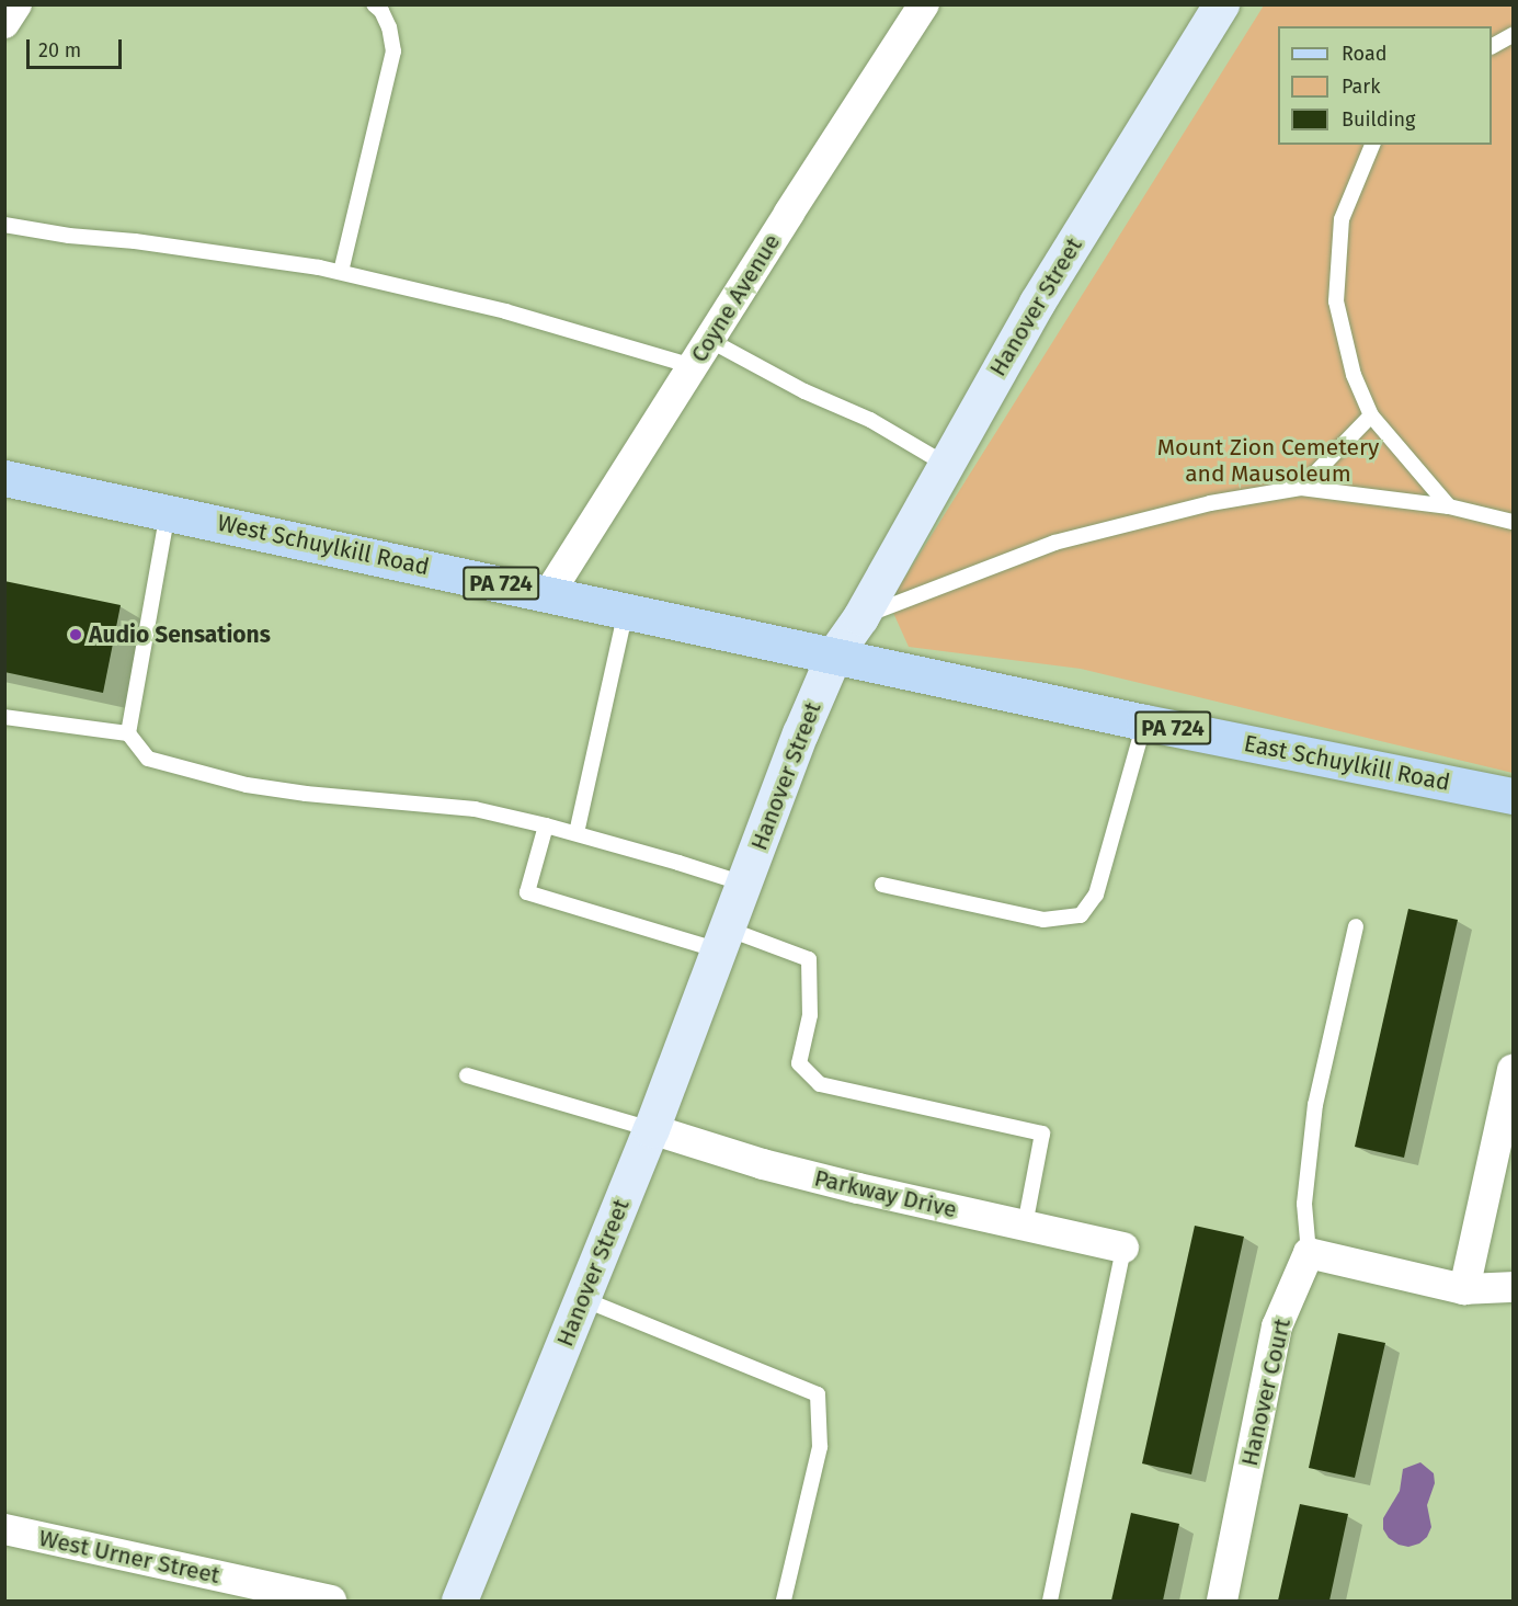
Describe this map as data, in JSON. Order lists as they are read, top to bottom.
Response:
{
  "streets": {
    "main road": [
      "Hanover Street",
      "West Schuylkill Road",
      "PA 724",
      "East Schuylkill Road"
    ],
    "street": [
      "Coyne Avenue",
      "Parkway Drive",
      "Hanover Court",
      "West Urner Street"
    ]
  },
  "crossings": [
    ["Coyne Avenue", "West Schuylkill Road"],
    ["Hanover Street", "West Schuylkill Road"],
    ["Hanover Street", "East Schuylkill Road"],
    ["Hanover Street", "Parkway Drive"],
    ["West Schuylkill Road", "East Schuylkill Road"]
  ],
  "parks": ["Mount Zion Cemetery and Mausoleum"],
  "places": ["Audio Sensations"],
  "legend": ["Road", "Park", "Building"],
  "scale_bar": "20 m"
}
